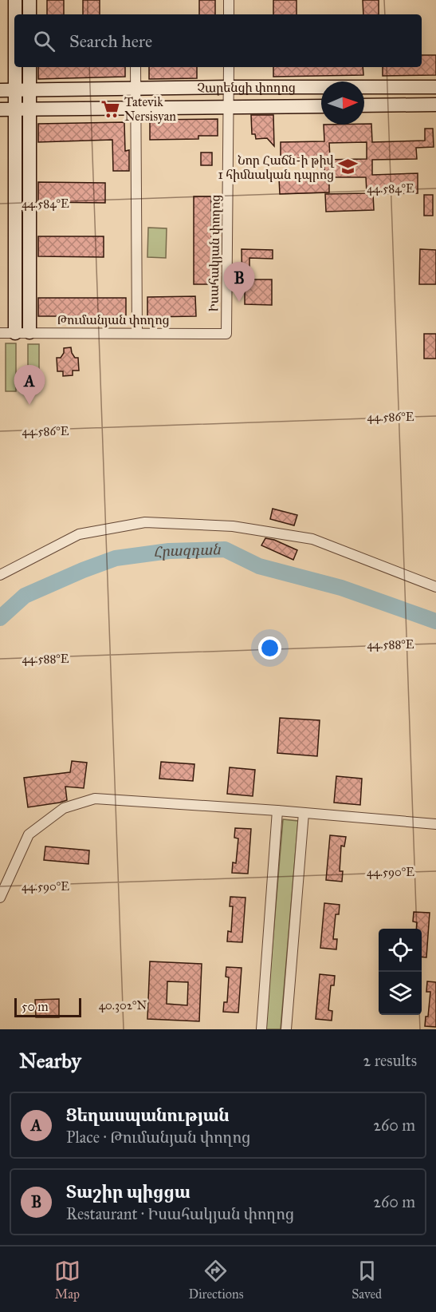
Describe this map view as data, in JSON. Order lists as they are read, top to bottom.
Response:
{
  "streets": {
    "street": ["Չարենցի փողոց", "Իսահակյան փողոց", "Թումանյան փողոց"]
  },
  "crossings": [
    ["Չարենցի փողոց", "Իսահակյան փողոց"],
    ["Իսահակյան փողոց", "Թումանյան փողոց"]
  ],
  "water": ["Հրազդան"],
  "places": {
    "supermarket": ["Tatevik Nersisyan"],
    "school or university": ["Նոր Հաճն-ի թիվ 1 հիմնական դպրոց"]
  },
  "scale_bar": "50 m",
  "north": "right",
  "page": {
    "search": "Search here",
    "pins": ["B", "A"],
    "scale": "50 m",
    "heading": ["Nearby", "2 results"],
    "list": [
      {
        "mark": "A",
        "name": "Ցեղասպանության",
        "note": "Place · Թումանյան փողոց",
        "value": "260 m"
      },
      {
        "mark": "B",
        "name": "Տաշիր պիցցա",
        "note": "Restaurant · Իսահակյան փողոց",
        "value": "260 m"
      }
    ],
    "nav": ["Map", "Directions", "Saved"]
  },
  "coordinates": [
    "44.584°E",
    "44.586°E",
    "44.588°E",
    "44.590°E",
    "40.302°N"
  ]
}
